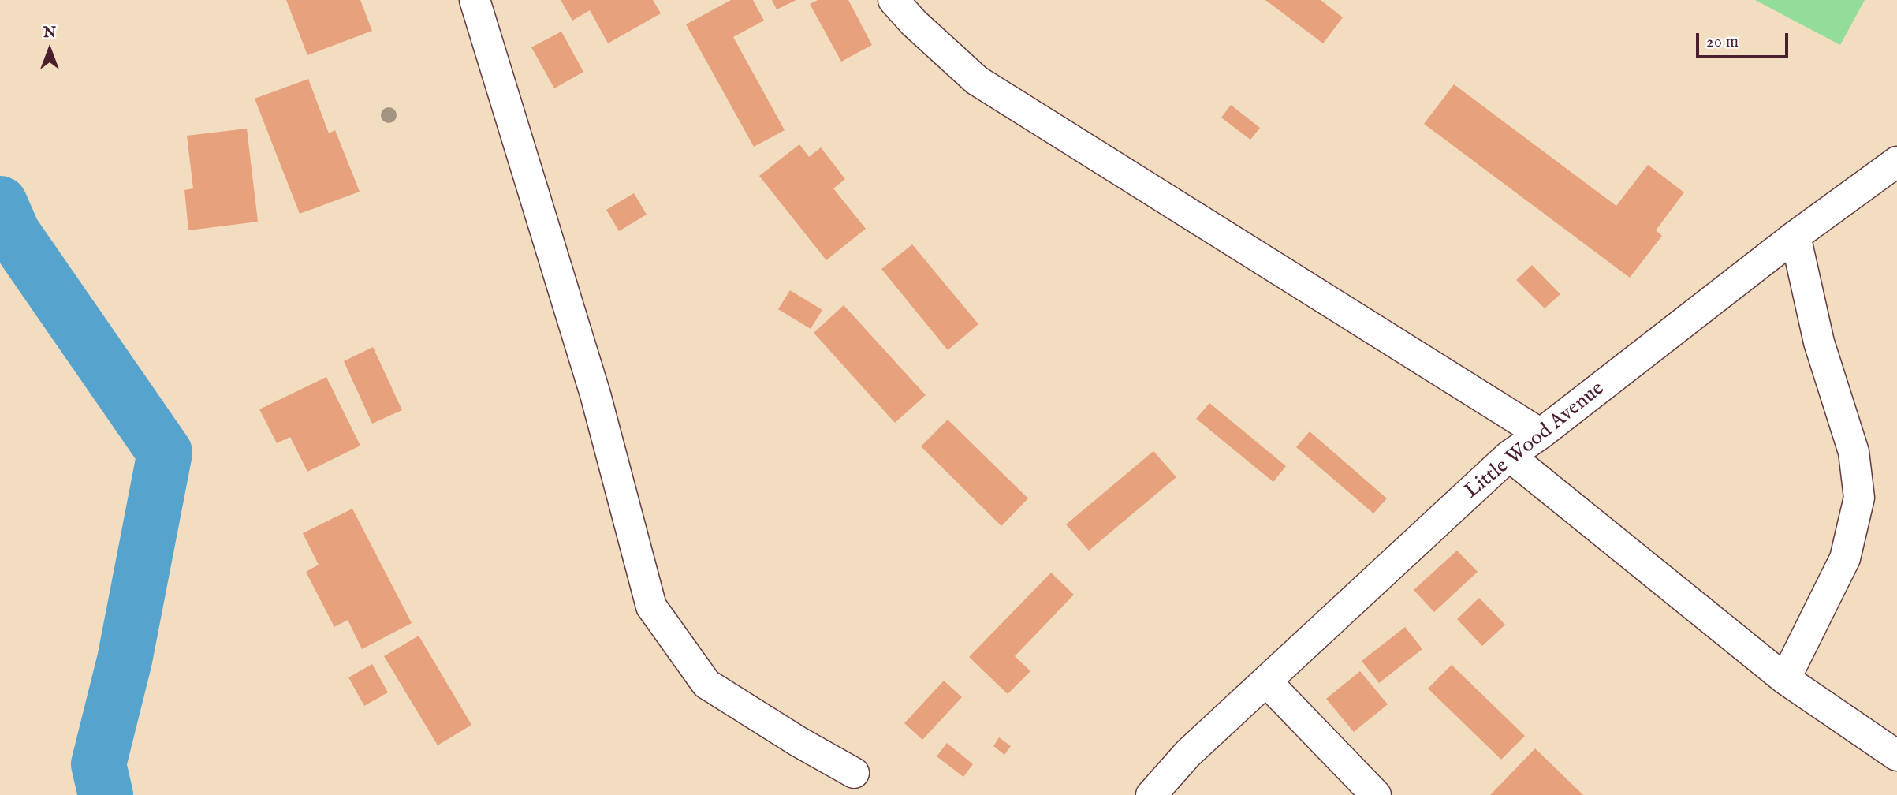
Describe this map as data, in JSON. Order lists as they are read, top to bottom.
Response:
{
  "streets": {
    "street": ["Little Wood Avenue"]
  },
  "scale_bar": "20 m",
  "north": "top"
}
